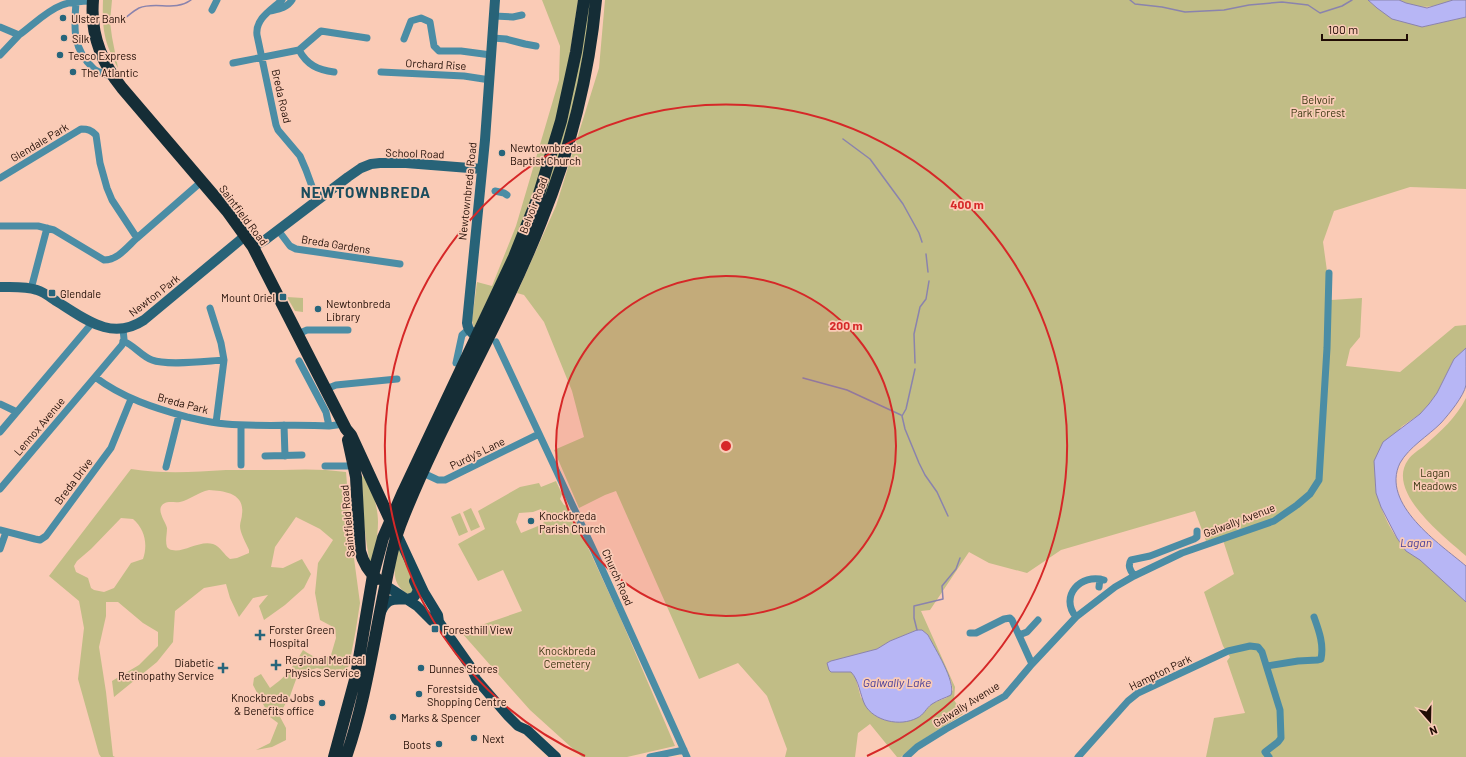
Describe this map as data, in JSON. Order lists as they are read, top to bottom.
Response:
{
  "streets": {
    "highway": ["Newtownbreda Road", "Belvoir Road", "Saintfield Road"],
    "street": [
      "Orchard Rise",
      "Breda Road",
      "Glendale Park",
      "School Road",
      "Breda Gardens",
      "Newton Park",
      "Breda Park",
      "Lennox Avenue",
      "Purdy's Lane",
      "Breda Drive",
      "Galwally Avenue",
      "Church Road",
      "Hampton Park"
    ]
  },
  "crossings": [
    ["Orchard Rise", "Newtownbreda Road"],
    ["Breda Road", "School Road"],
    ["School Road", "Newtownbreda Road"],
    ["School Road", "Saintfield Road"],
    ["School Road", "Breda Gardens"],
    ["Newtownbreda Road", "Belvoir Road"],
    ["Newtownbreda Road", "Saintfield Road"],
    ["Newtownbreda Road", "Purdy's Lane"],
    ["Newtownbreda Road", "Church Road"],
    ["Belvoir Road", "Church Road"],
    ["Saintfield Road", "Newton Park"],
    ["Saintfield Road", "Breda Park"],
    ["Breda Park", "Lennox Avenue"],
    ["Breda Park", "Breda Drive"],
    ["Purdy's Lane", "Church Road"]
  ],
  "districts": ["NEWTOWNBREDA"],
  "water": ["Lagan", "Galwally Lake"],
  "parks": ["Belvoir Park Forest", "Lagan Meadows", "Knockbreda Cemetery"],
  "places": {
    "other": [
      "Ulster Bank",
      "Silk",
      "Tesco Express",
      "The Atlantic",
      "Newtownbreda Baptist Church",
      "Newtonbreda Library",
      "Knockbreda Parish Church",
      "Dunnes Stores",
      "Forestside Shopping Centre",
      "Knockbreda Jobs & Benefits office",
      "Marks & Spencer",
      "Next",
      "Boots"
    ],
    "transit": ["Glendale", "Mount Oriel", "Foresthill View"],
    "health": ["Forster Green Hospital", "Regional Medical Physics Service", "Diabetic Retinopathy Service"]
  },
  "scale_bar": "100 m",
  "north": "bottom",
  "rings": ["400 m", "200 m"]
}
